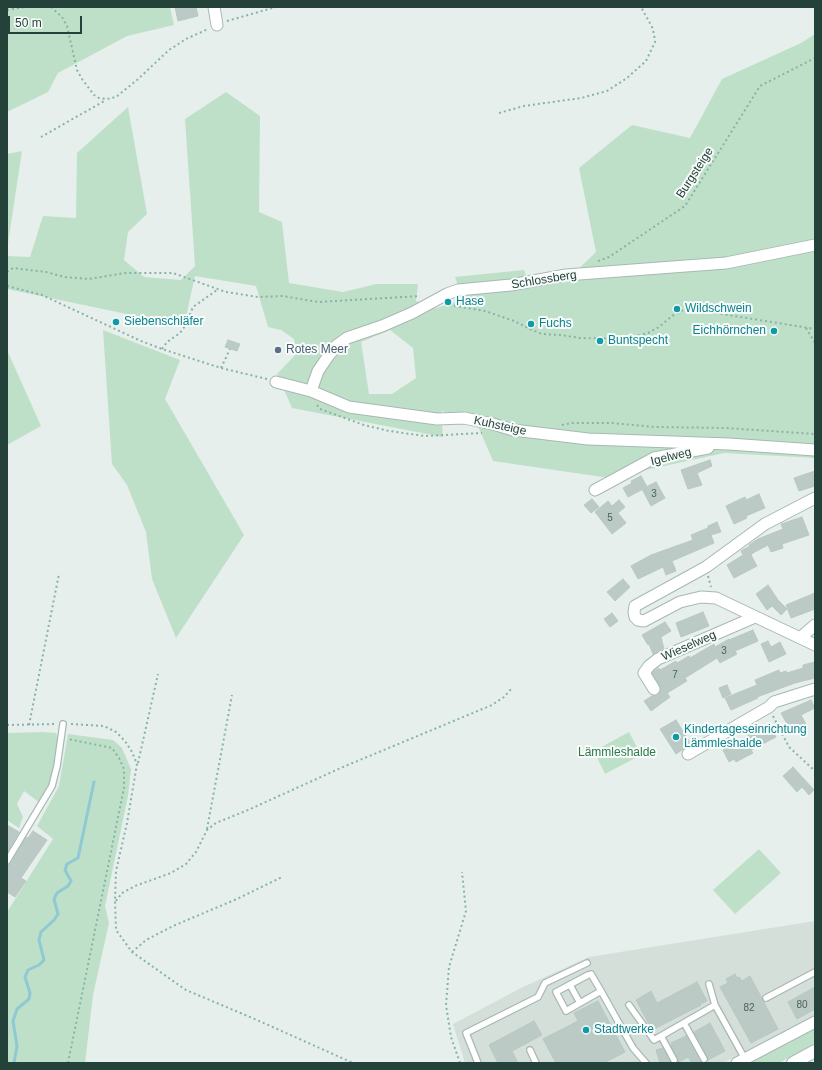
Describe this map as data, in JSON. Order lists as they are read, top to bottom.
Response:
{
  "streets": {
    "street": [
      "Schlossberg",
      "Kuhsteige",
      "Igelweg",
      "Wieselweg"
    ],
    "path": ["Burgsteige"]
  },
  "crossings": [
    ["Schlossberg", "Kuhsteige"],
    ["Kuhsteige", "Igelweg"]
  ],
  "parks": ["Lämmleshalde"],
  "places": [
    "Hase",
    "Wildschwein",
    "Siebenschläfer",
    "Fuchs",
    "Eichhörnchen",
    "Buntspecht",
    "Rotes Meer",
    "Kindertageseinrichtung Lämmleshalde",
    "Stadtwerke"
  ],
  "house_numbers": [
    "3",
    "5",
    "3",
    "7",
    "80",
    "82"
  ],
  "scale_bar": "50 m"
}
